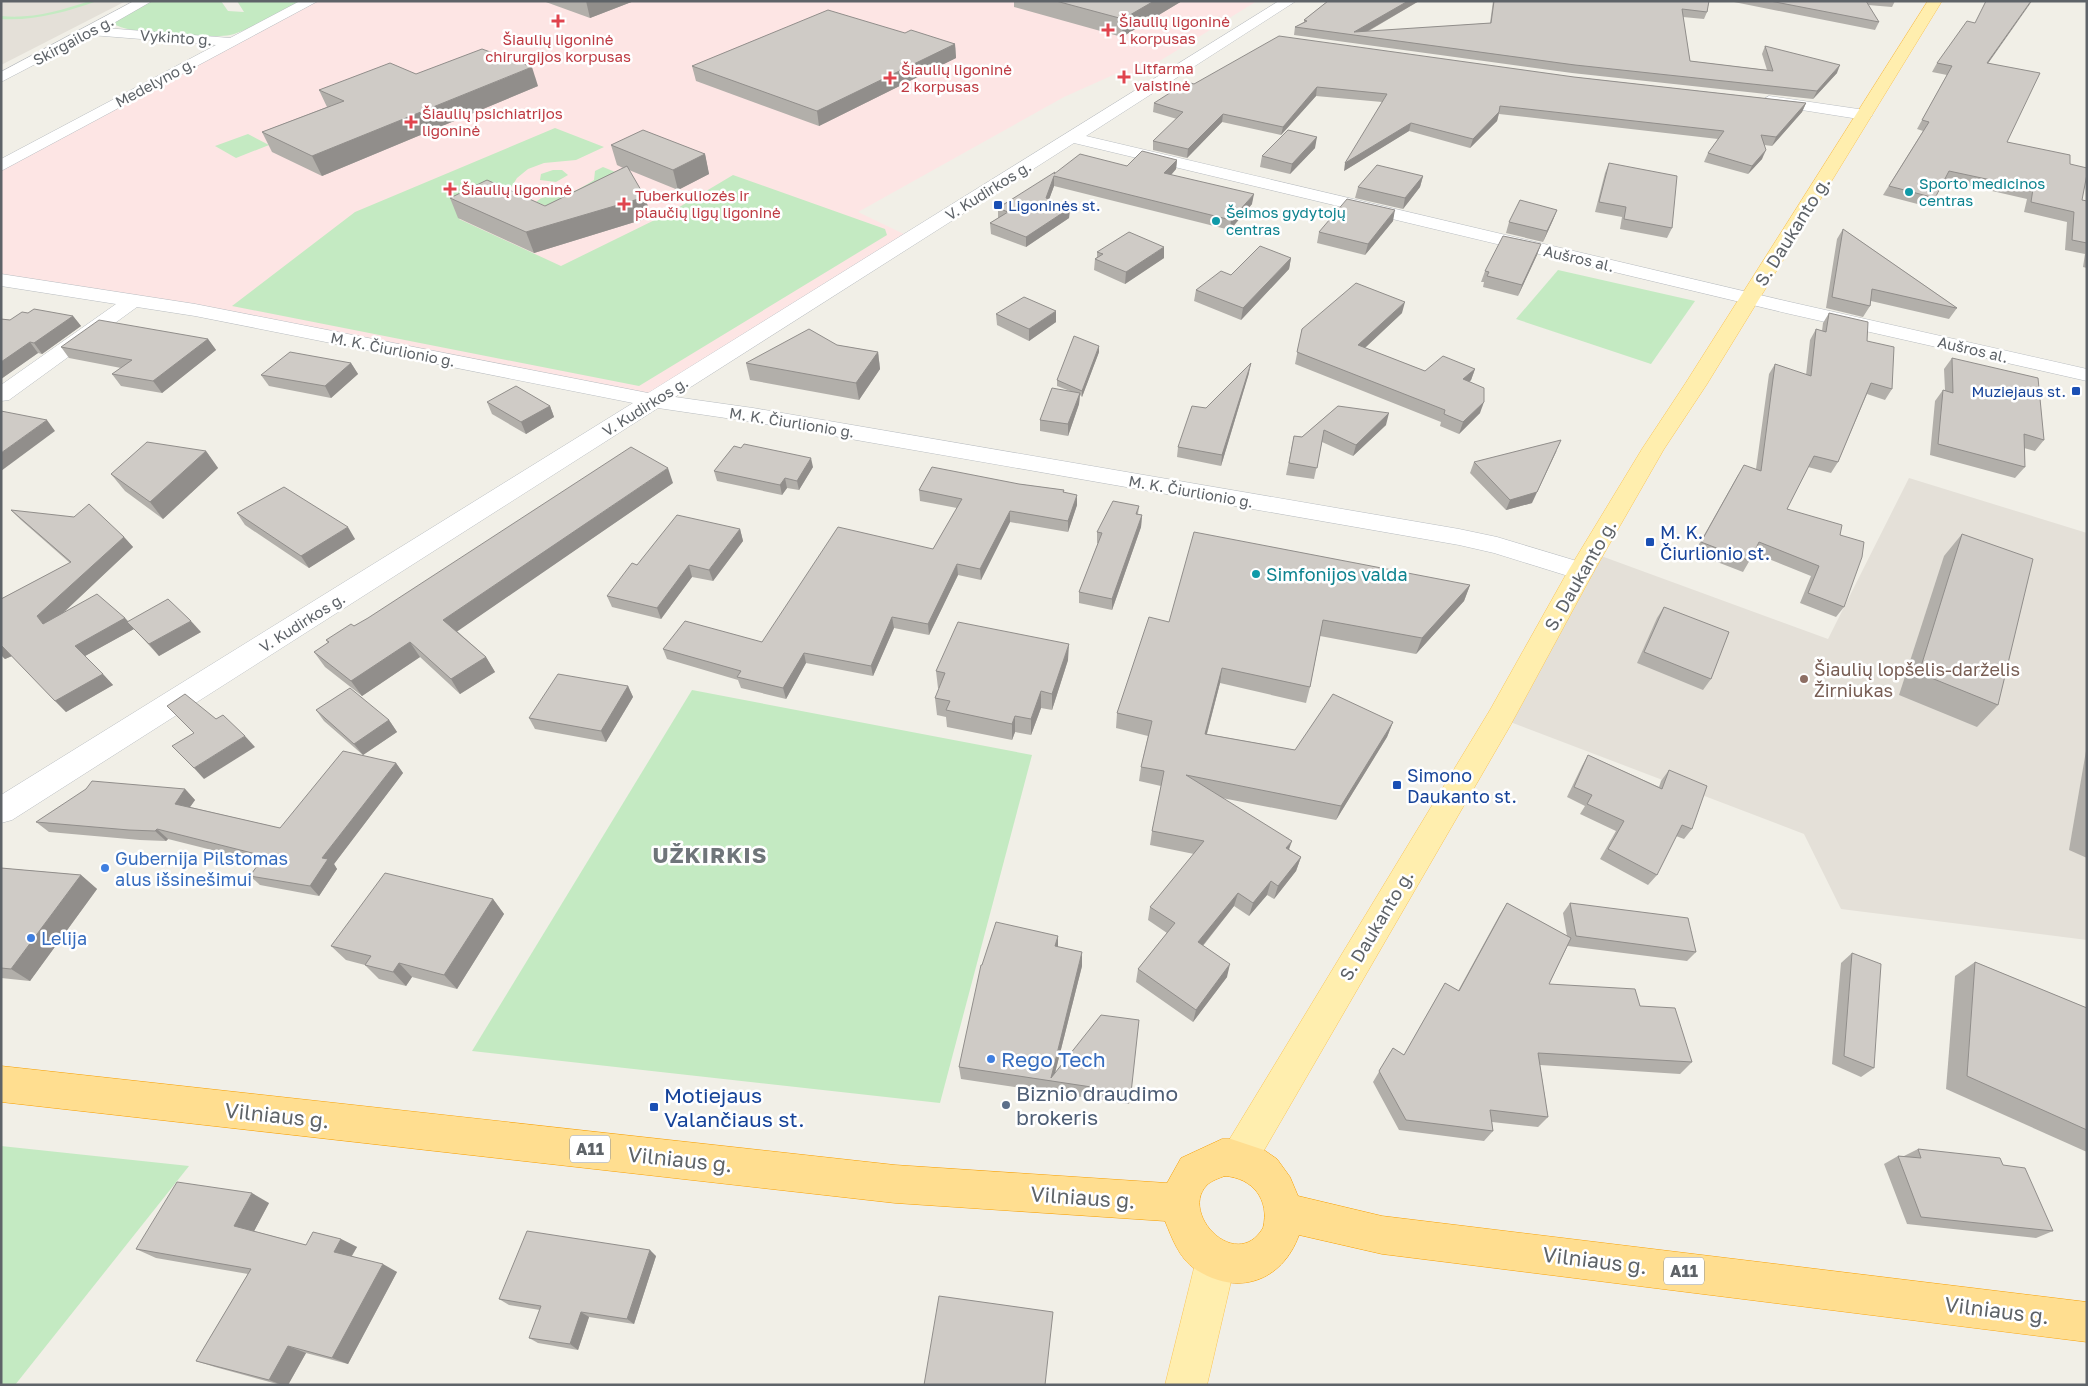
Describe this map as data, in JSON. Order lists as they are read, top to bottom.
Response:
{
  "streets": {
    "highway": ["Vilniaus g.", "A11"],
    "main road": ["S. Daukanto g."],
    "street": [
      "Vykinto g.",
      "Skirgailos g.",
      "Medelyno g.",
      "V. Kudirkos g.",
      "Aušros al.",
      "M. K. Čiurlionio g."
    ]
  },
  "crossings": [
    ["Vykinto g.", "Skirgailos g."],
    ["Vykinto g.", "Medelyno g."],
    ["V. Kudirkos g.", "Aušros al."],
    ["V. Kudirkos g.", "M. K. Čiurlionio g."],
    ["S. Daukanto g.", "Aušros al."],
    ["S. Daukanto g.", "M. K. Čiurlionio g."],
    ["S. Daukanto g.", "Vilniaus g."]
  ],
  "districts": ["UŽKIRKIS"],
  "places": {
    "health": [
      "Šiaulių ligoninė chirurgijos korpusas",
      "Šiaulių ligoninė 1 korpusas",
      "Litfarma vaistinė",
      "Šiaulių ligoninė 2 korpusas",
      "Šiaulių psichiatrijos ligoninė",
      "Šiaulių ligoninė",
      "Tuberkuliozės ir plaučių ligų ligoninė"
    ],
    "other": [
      "Sporto medicinos centras",
      "Šeimos gydytojų centras",
      "Simfonijos valda",
      "Šiaulių lopšelis-darželis Žirniukas",
      "Gubernija Pilstomas alus išsinešimui",
      "Lelija",
      "Rego Tech",
      "Biznio draudimo brokeris"
    ],
    "transit": [
      "Ligoninės st.",
      "Muziejaus st.",
      "M. K. Čiurlionio st.",
      "Simono Daukanto st.",
      "Motiejaus Valančiaus st."
    ]
  }
}
